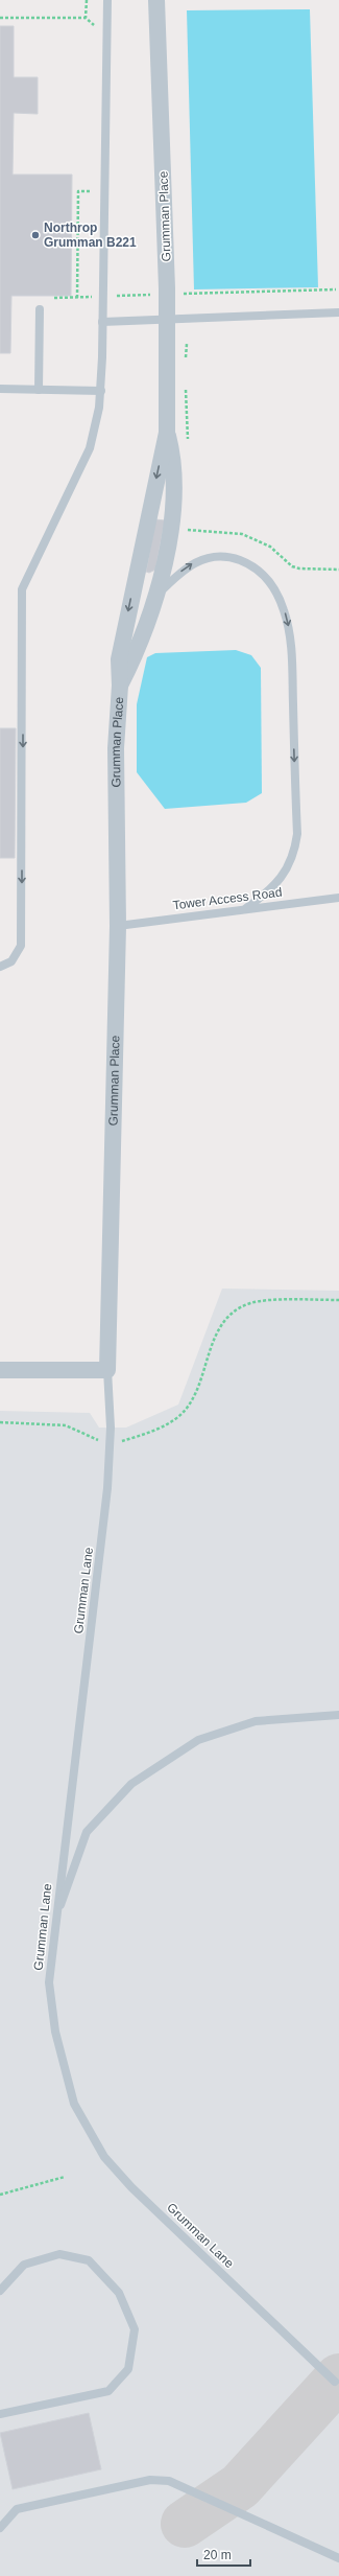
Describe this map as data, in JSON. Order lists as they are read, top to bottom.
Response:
{
  "streets": {
    "street": ["Grumman Place"],
    "lane": ["Tower Access Road", "Grumman Lane"]
  },
  "crossings": [
    ["Grumman Place", "Tower Access Road"],
    ["Grumman Place", "Grumman Lane"]
  ],
  "places": ["Northrop Grumman B221"],
  "scale_bar": "20 m"
}
